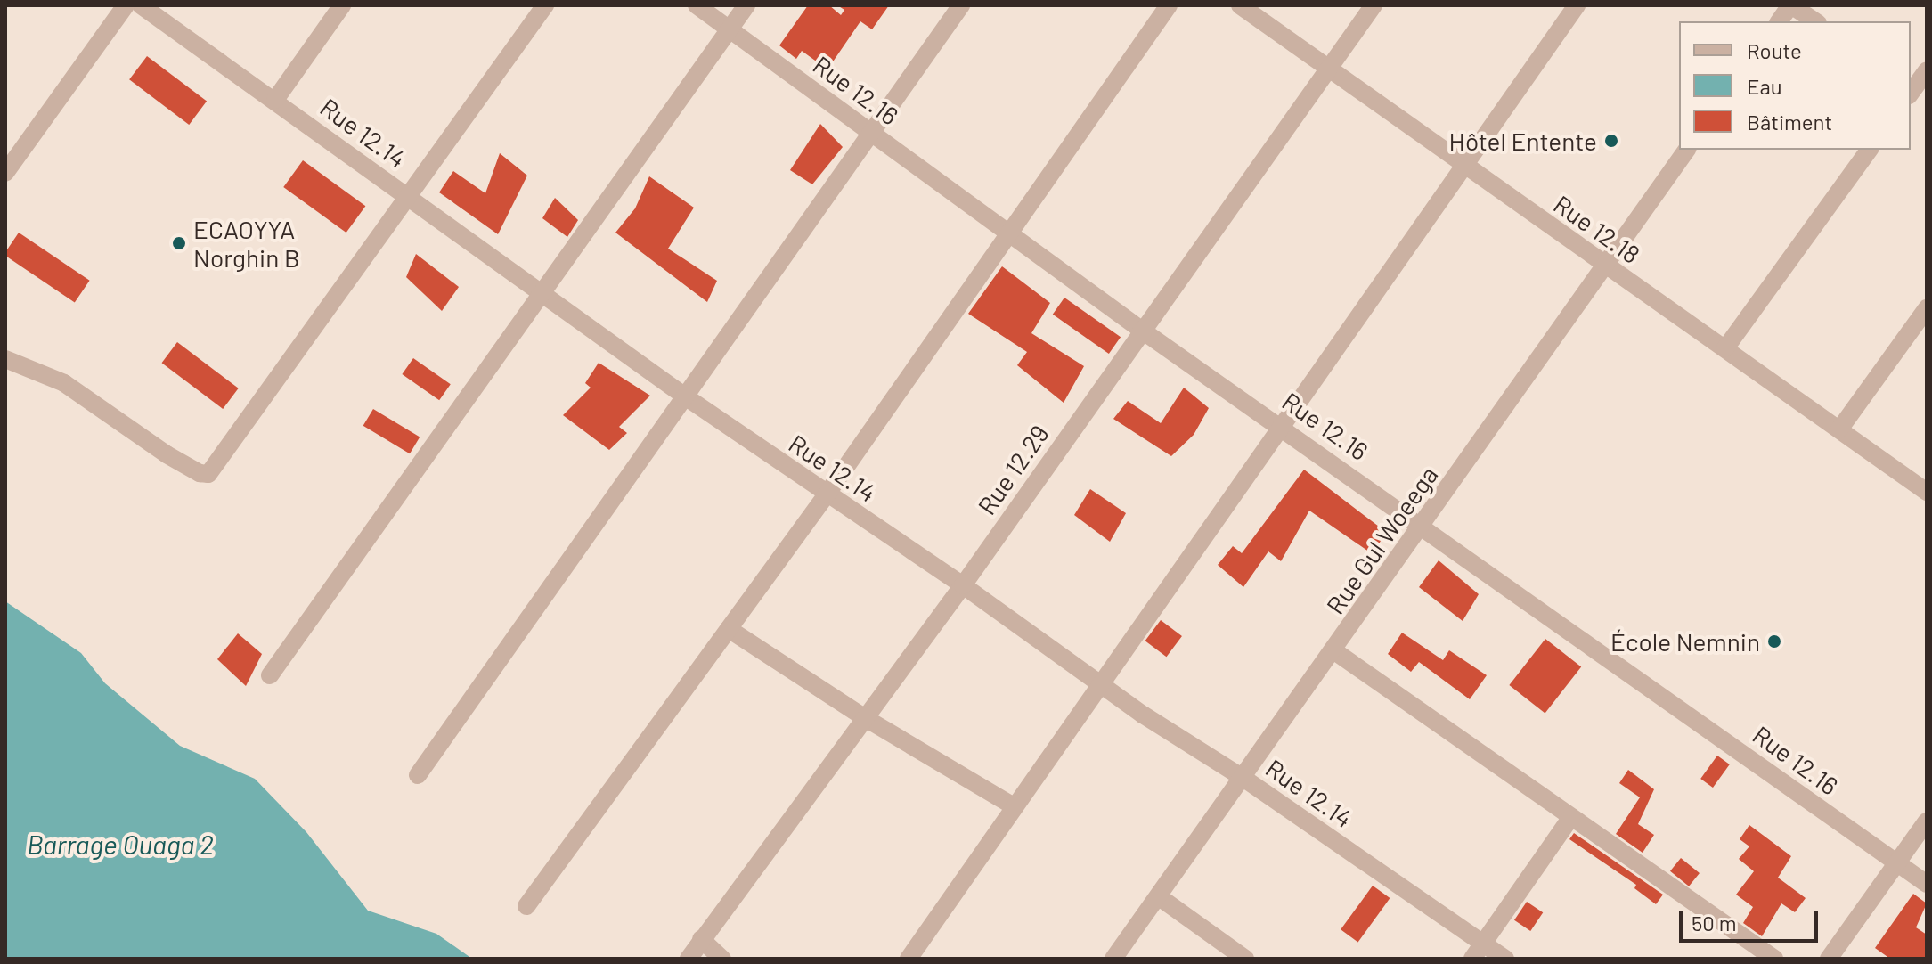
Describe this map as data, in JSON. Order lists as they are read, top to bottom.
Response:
{
  "streets": {
    "street": [
      "Rue 12.16",
      "Rue 12.14",
      "Rue 12.18",
      "Rue 12.29",
      "Rue Gul Woeega"
    ]
  },
  "crossings": [
    ["Rue 12.16", "Rue 12.29"],
    ["Rue 12.16", "Rue Gul Woeega"],
    ["Rue 12.14", "Rue 12.29"],
    ["Rue 12.14", "Rue Gul Woeega"],
    ["Rue 12.18", "Rue 12.29"],
    ["Rue 12.18", "Rue Gul Woeega"]
  ],
  "water": ["Barrage Ouaga 2"],
  "places": ["Hôtel Entente", "ECAOYYA Norghin B", "École Nemnin"],
  "legend": ["Route", "Eau", "Bâtiment"],
  "scale_bar": "50 m"
}
